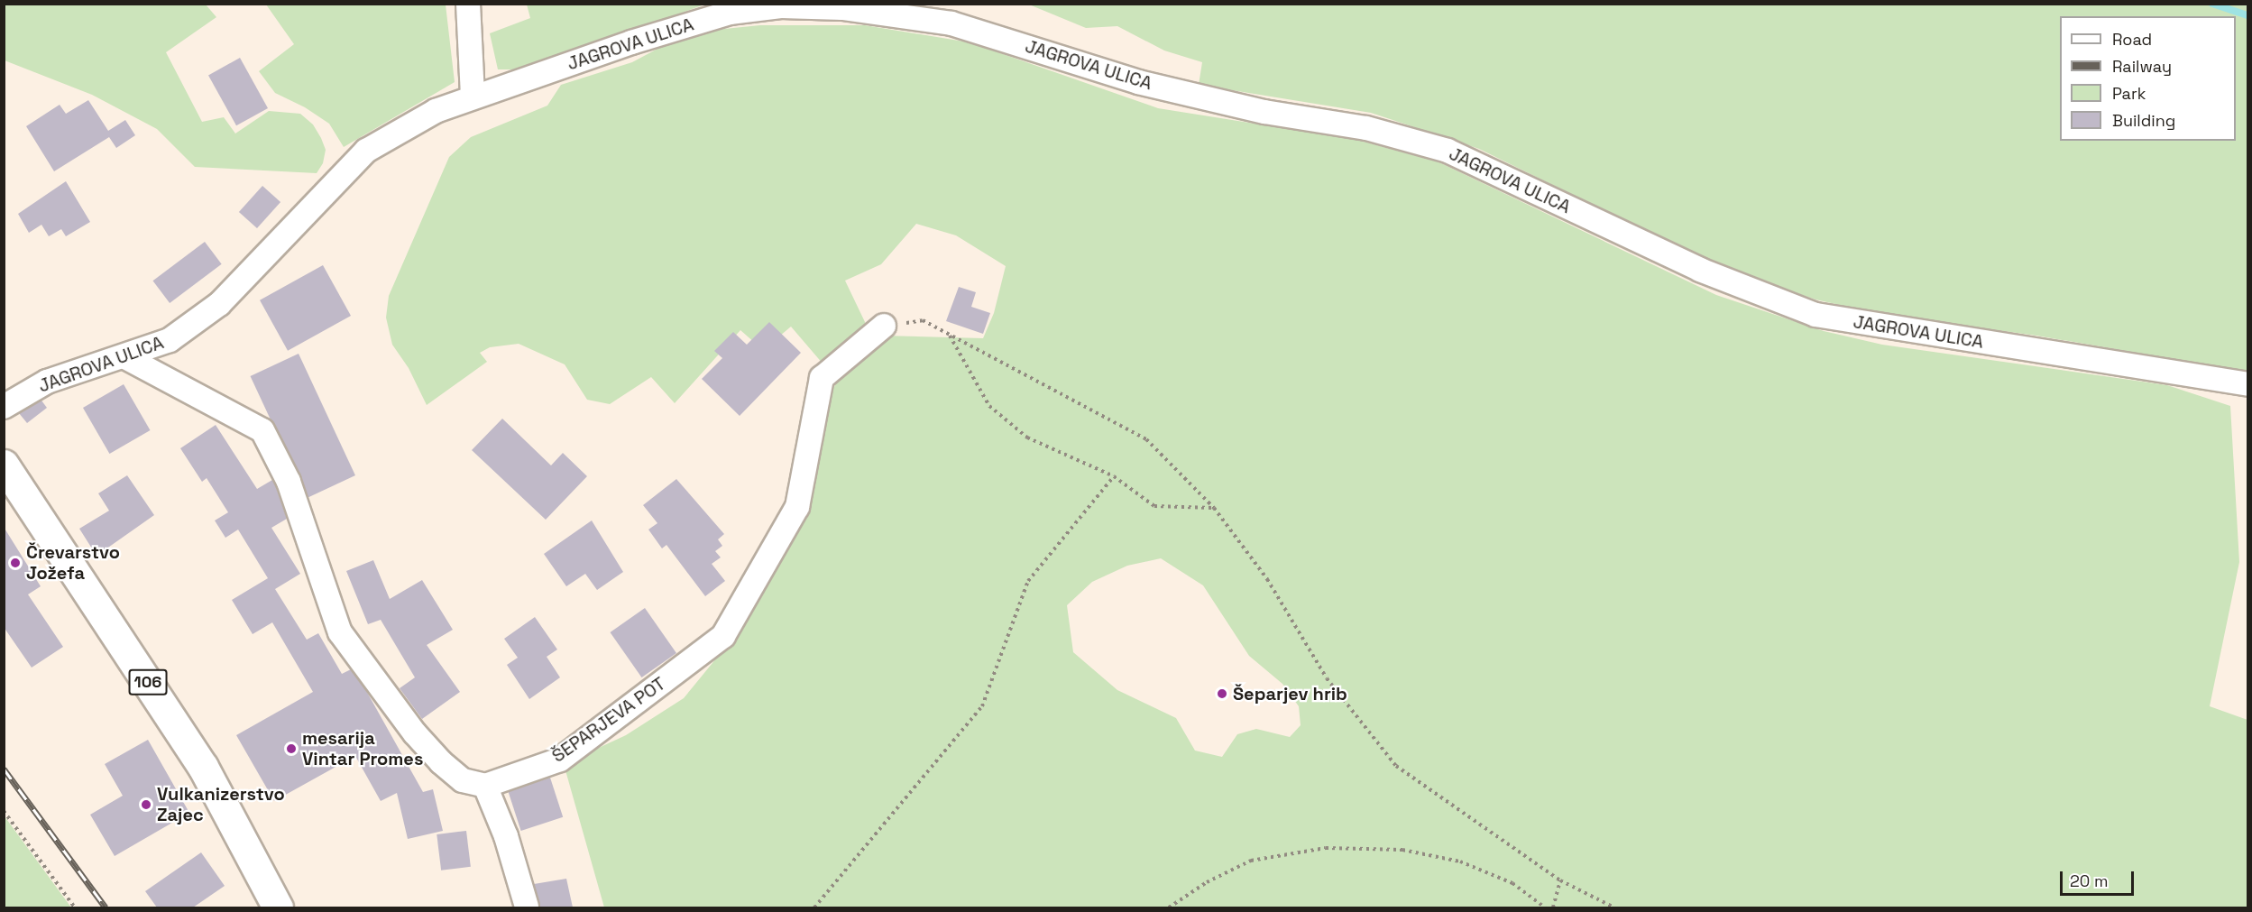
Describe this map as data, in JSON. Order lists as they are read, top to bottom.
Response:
{
  "streets": {
    "main road": ["106"],
    "street": ["JAGROVA ULICA", "ŠEPARJEVA POT"]
  },
  "places": [
    "Črevarstvo Jožefa",
    "Šeparjev hrib",
    "mesarija Vintar Promes",
    "Vulkanizerstvo Zajec"
  ],
  "legend": [
    "Road",
    "Railway",
    "Park",
    "Building"
  ],
  "scale_bar": "20 m"
}
